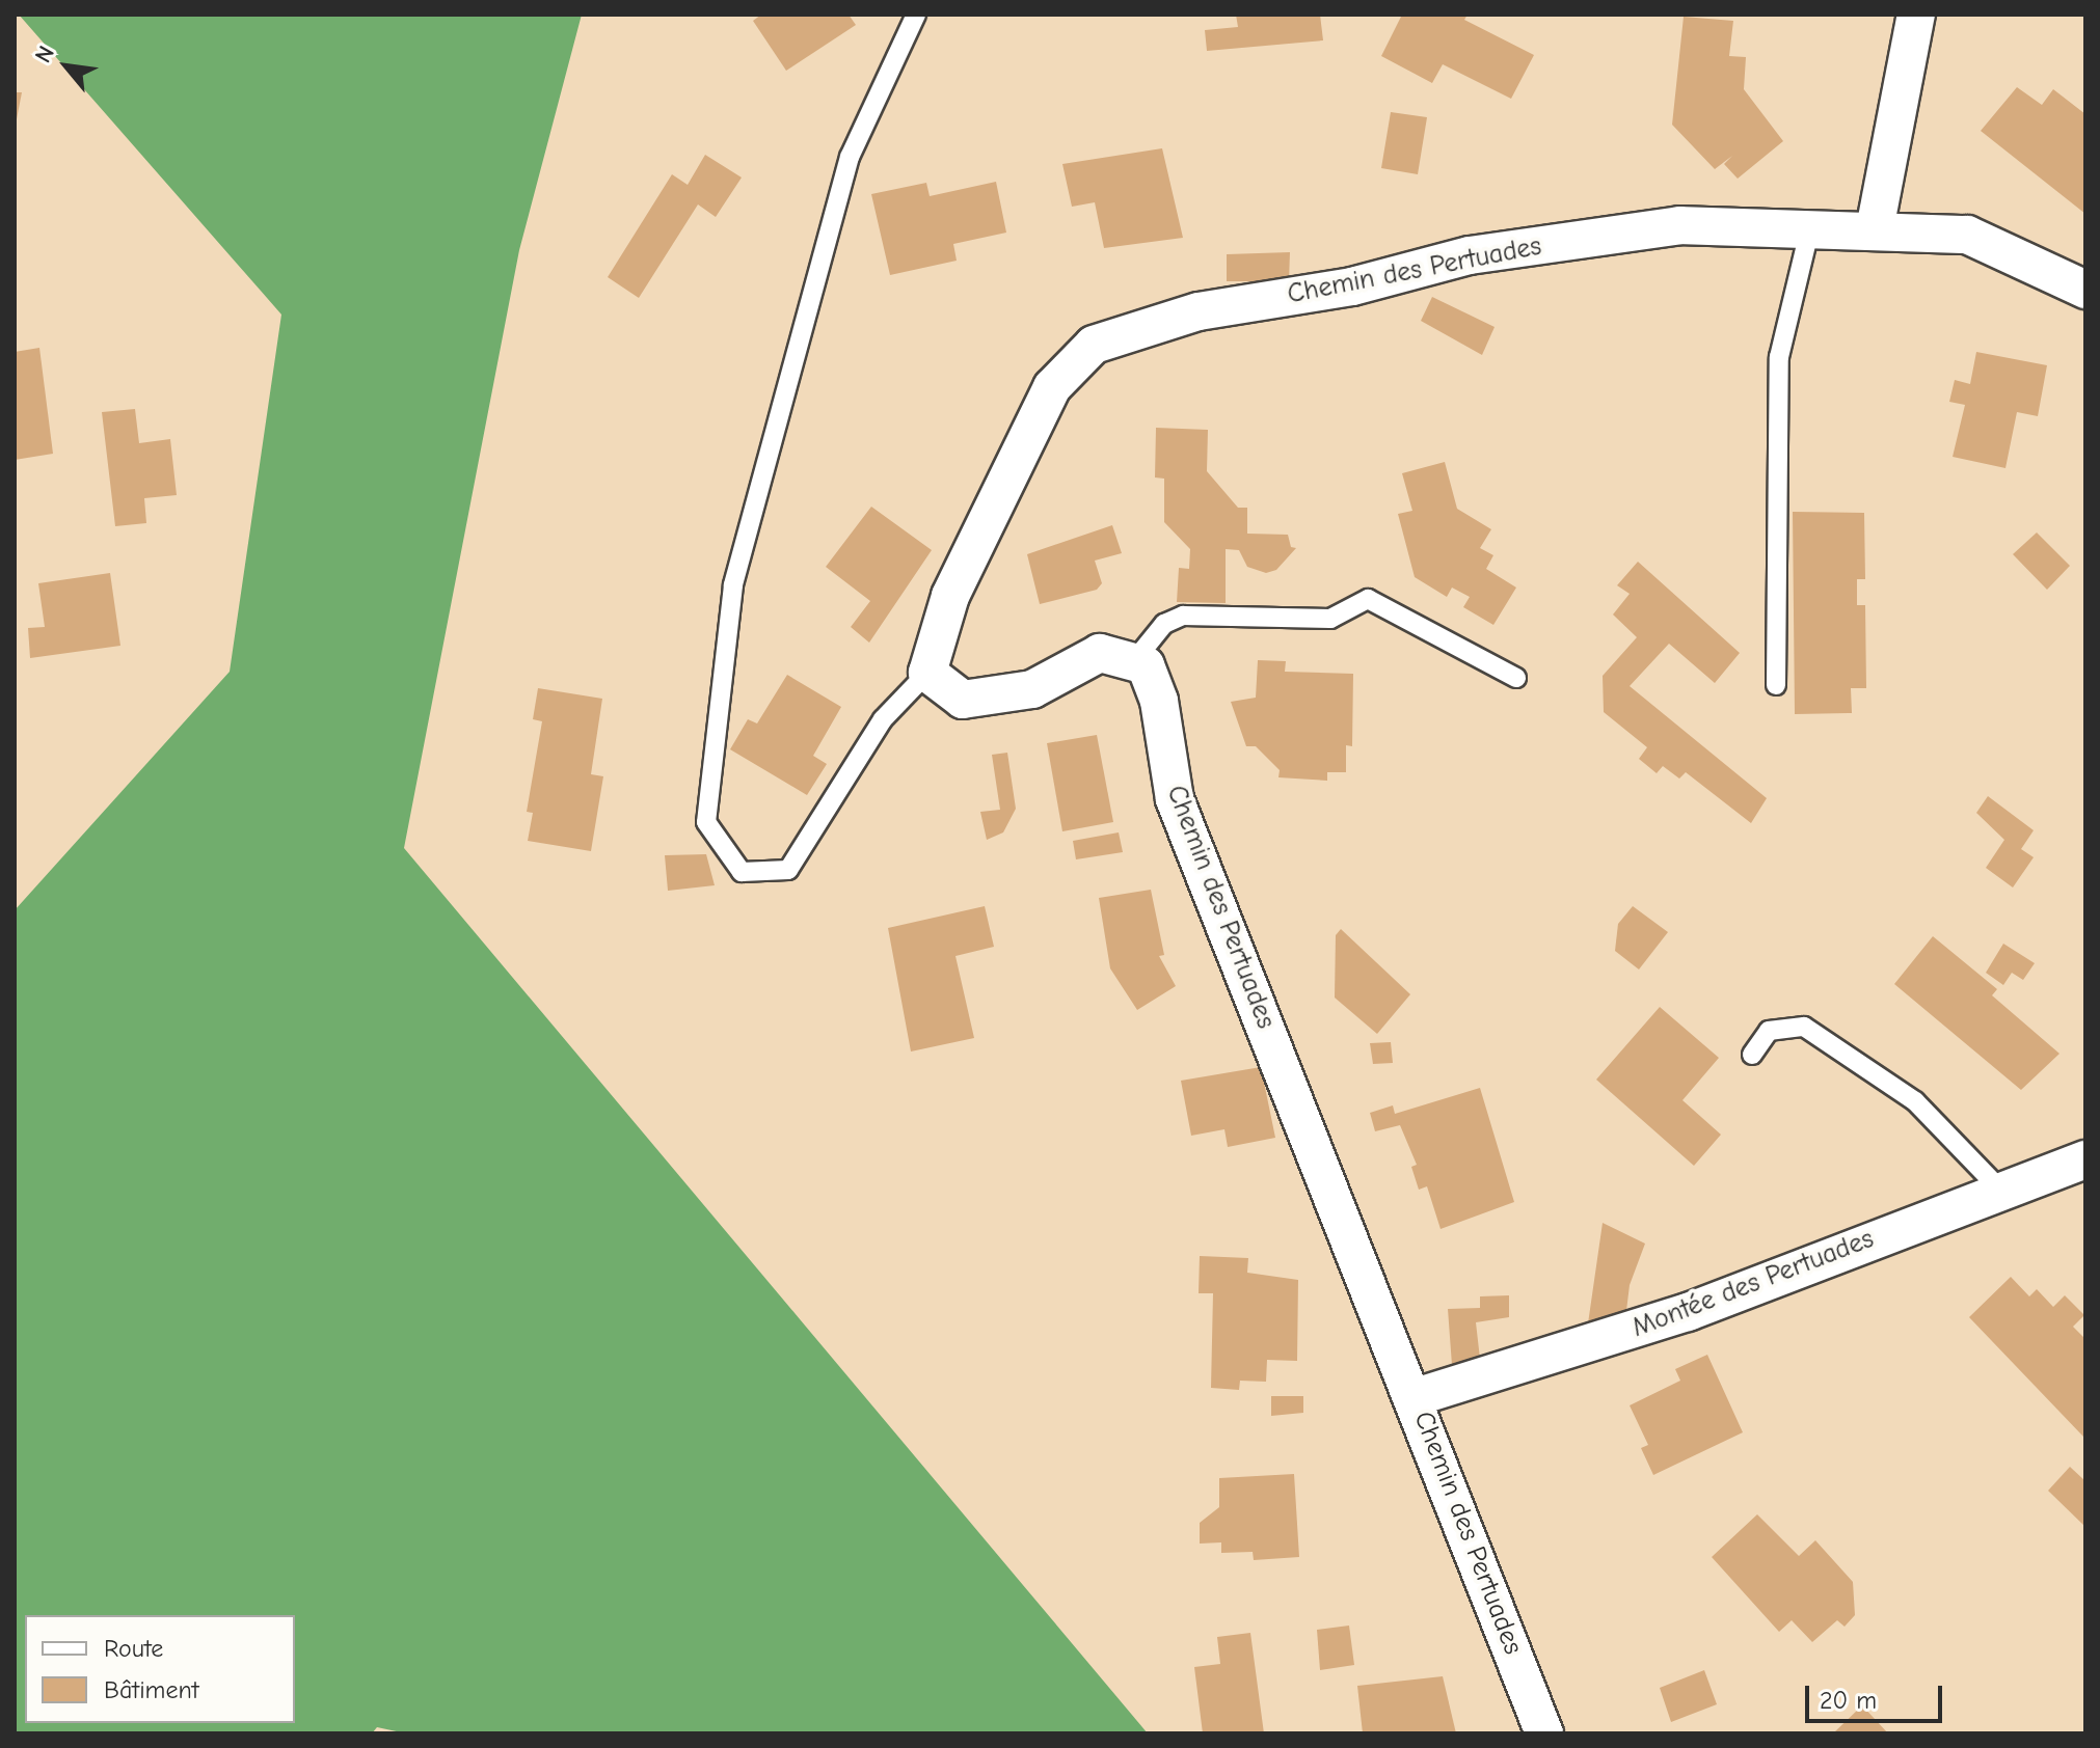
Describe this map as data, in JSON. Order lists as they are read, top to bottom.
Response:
{
  "streets": {
    "street": ["Chemin des Pertuades", "Montée des Pertuades"]
  },
  "crossings": [
    ["Chemin des Pertuades", "Montée des Pertuades"]
  ],
  "legend": ["Route", "Bâtiment"],
  "scale_bar": "20 m",
  "north": "top left"
}
